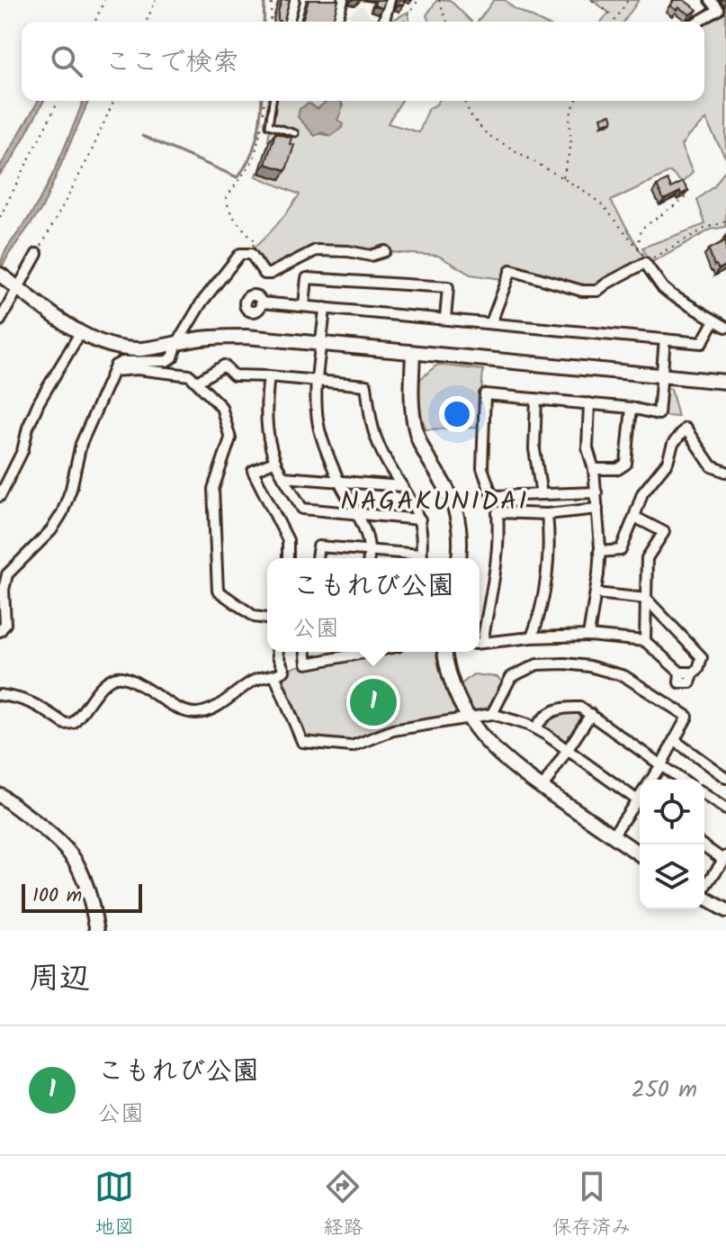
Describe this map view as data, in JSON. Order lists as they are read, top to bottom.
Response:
{
  "districts": ["NAGAKUNIDAI"],
  "scale_bar": "100 m",
  "page": {
    "search": "ここで検索",
    "popup": ["こもれび公園", "公園"],
    "pins": "1",
    "scale": "100 m",
    "heading": "周辺",
    "list": [
      {
        "mark": "1",
        "name": "こもれび公園",
        "note": "公園",
        "value": "250 m"
      }
    ],
    "nav": ["地図", "経路", "保存済み"]
  }
}
